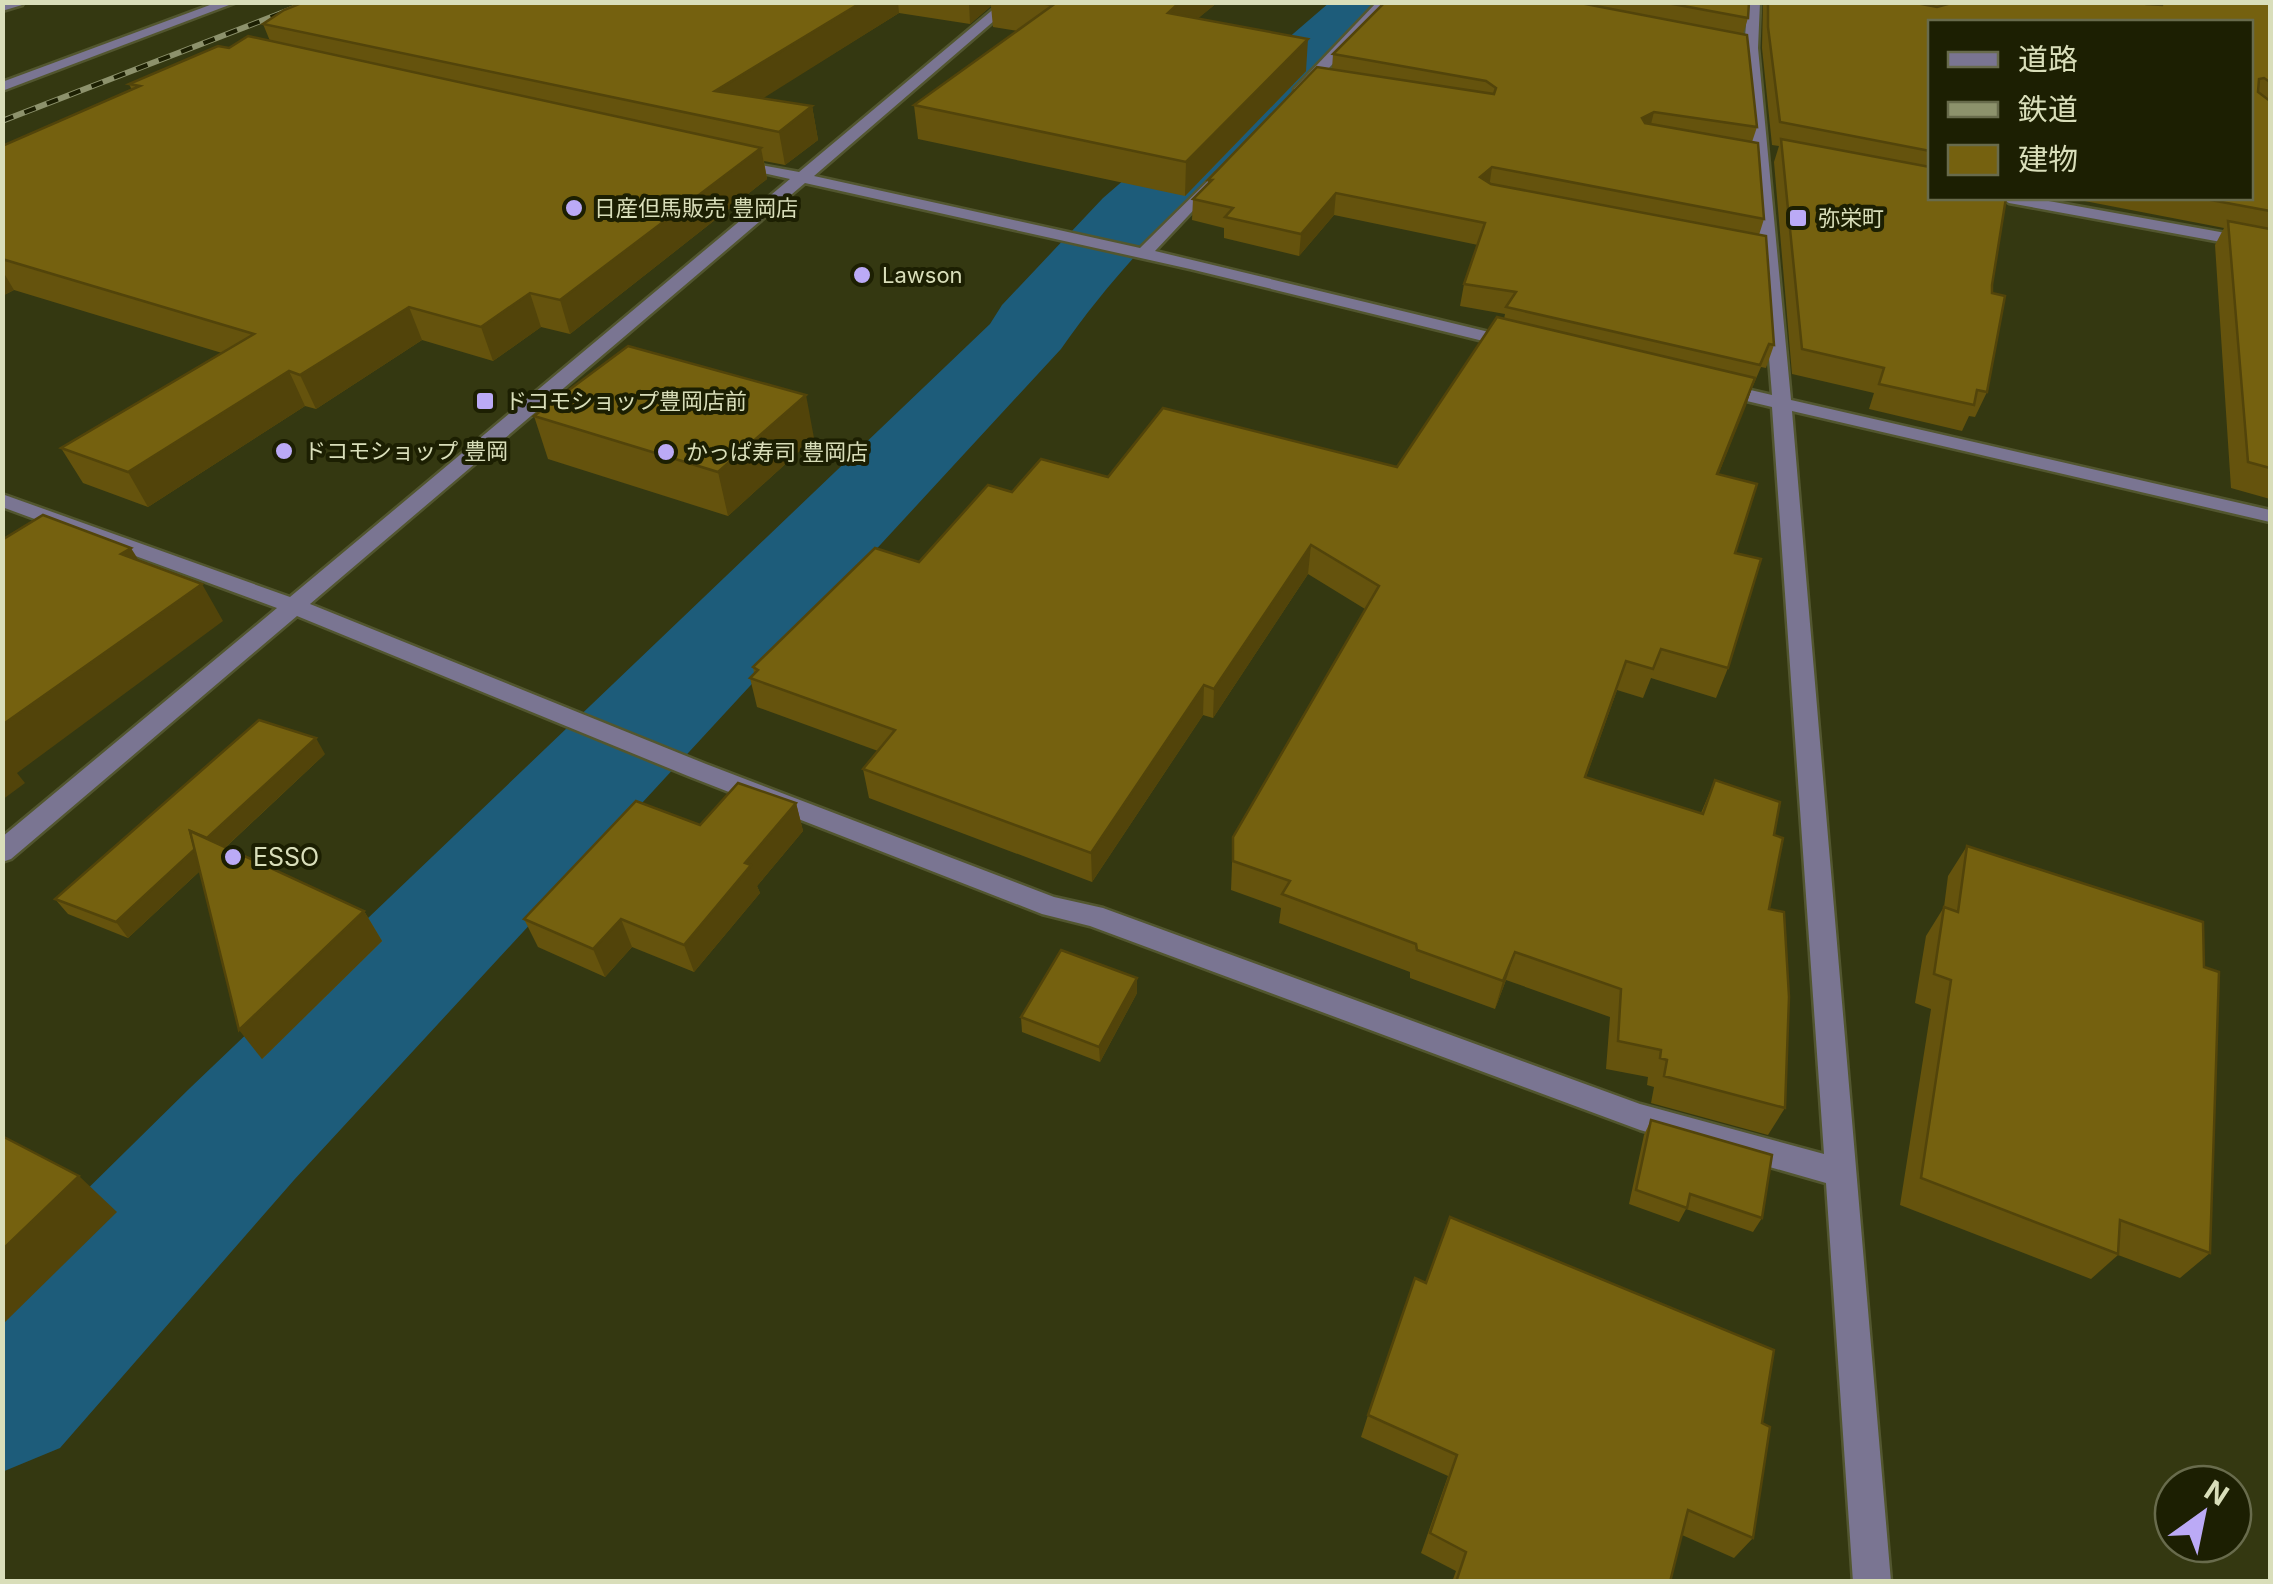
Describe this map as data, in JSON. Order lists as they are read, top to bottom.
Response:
{
  "places": {
    "other": [
      "日産但馬販売 豊岡店",
      "Lawson",
      "ドコモショップ 豊岡",
      "かっぱ寿司 豊岡店",
      "ESSO"
    ],
    "transit": ["弥栄町", "ドコモショップ豊岡店前"]
  },
  "legend": ["道路", "鉄道", "建物"],
  "north": "top right"
}
